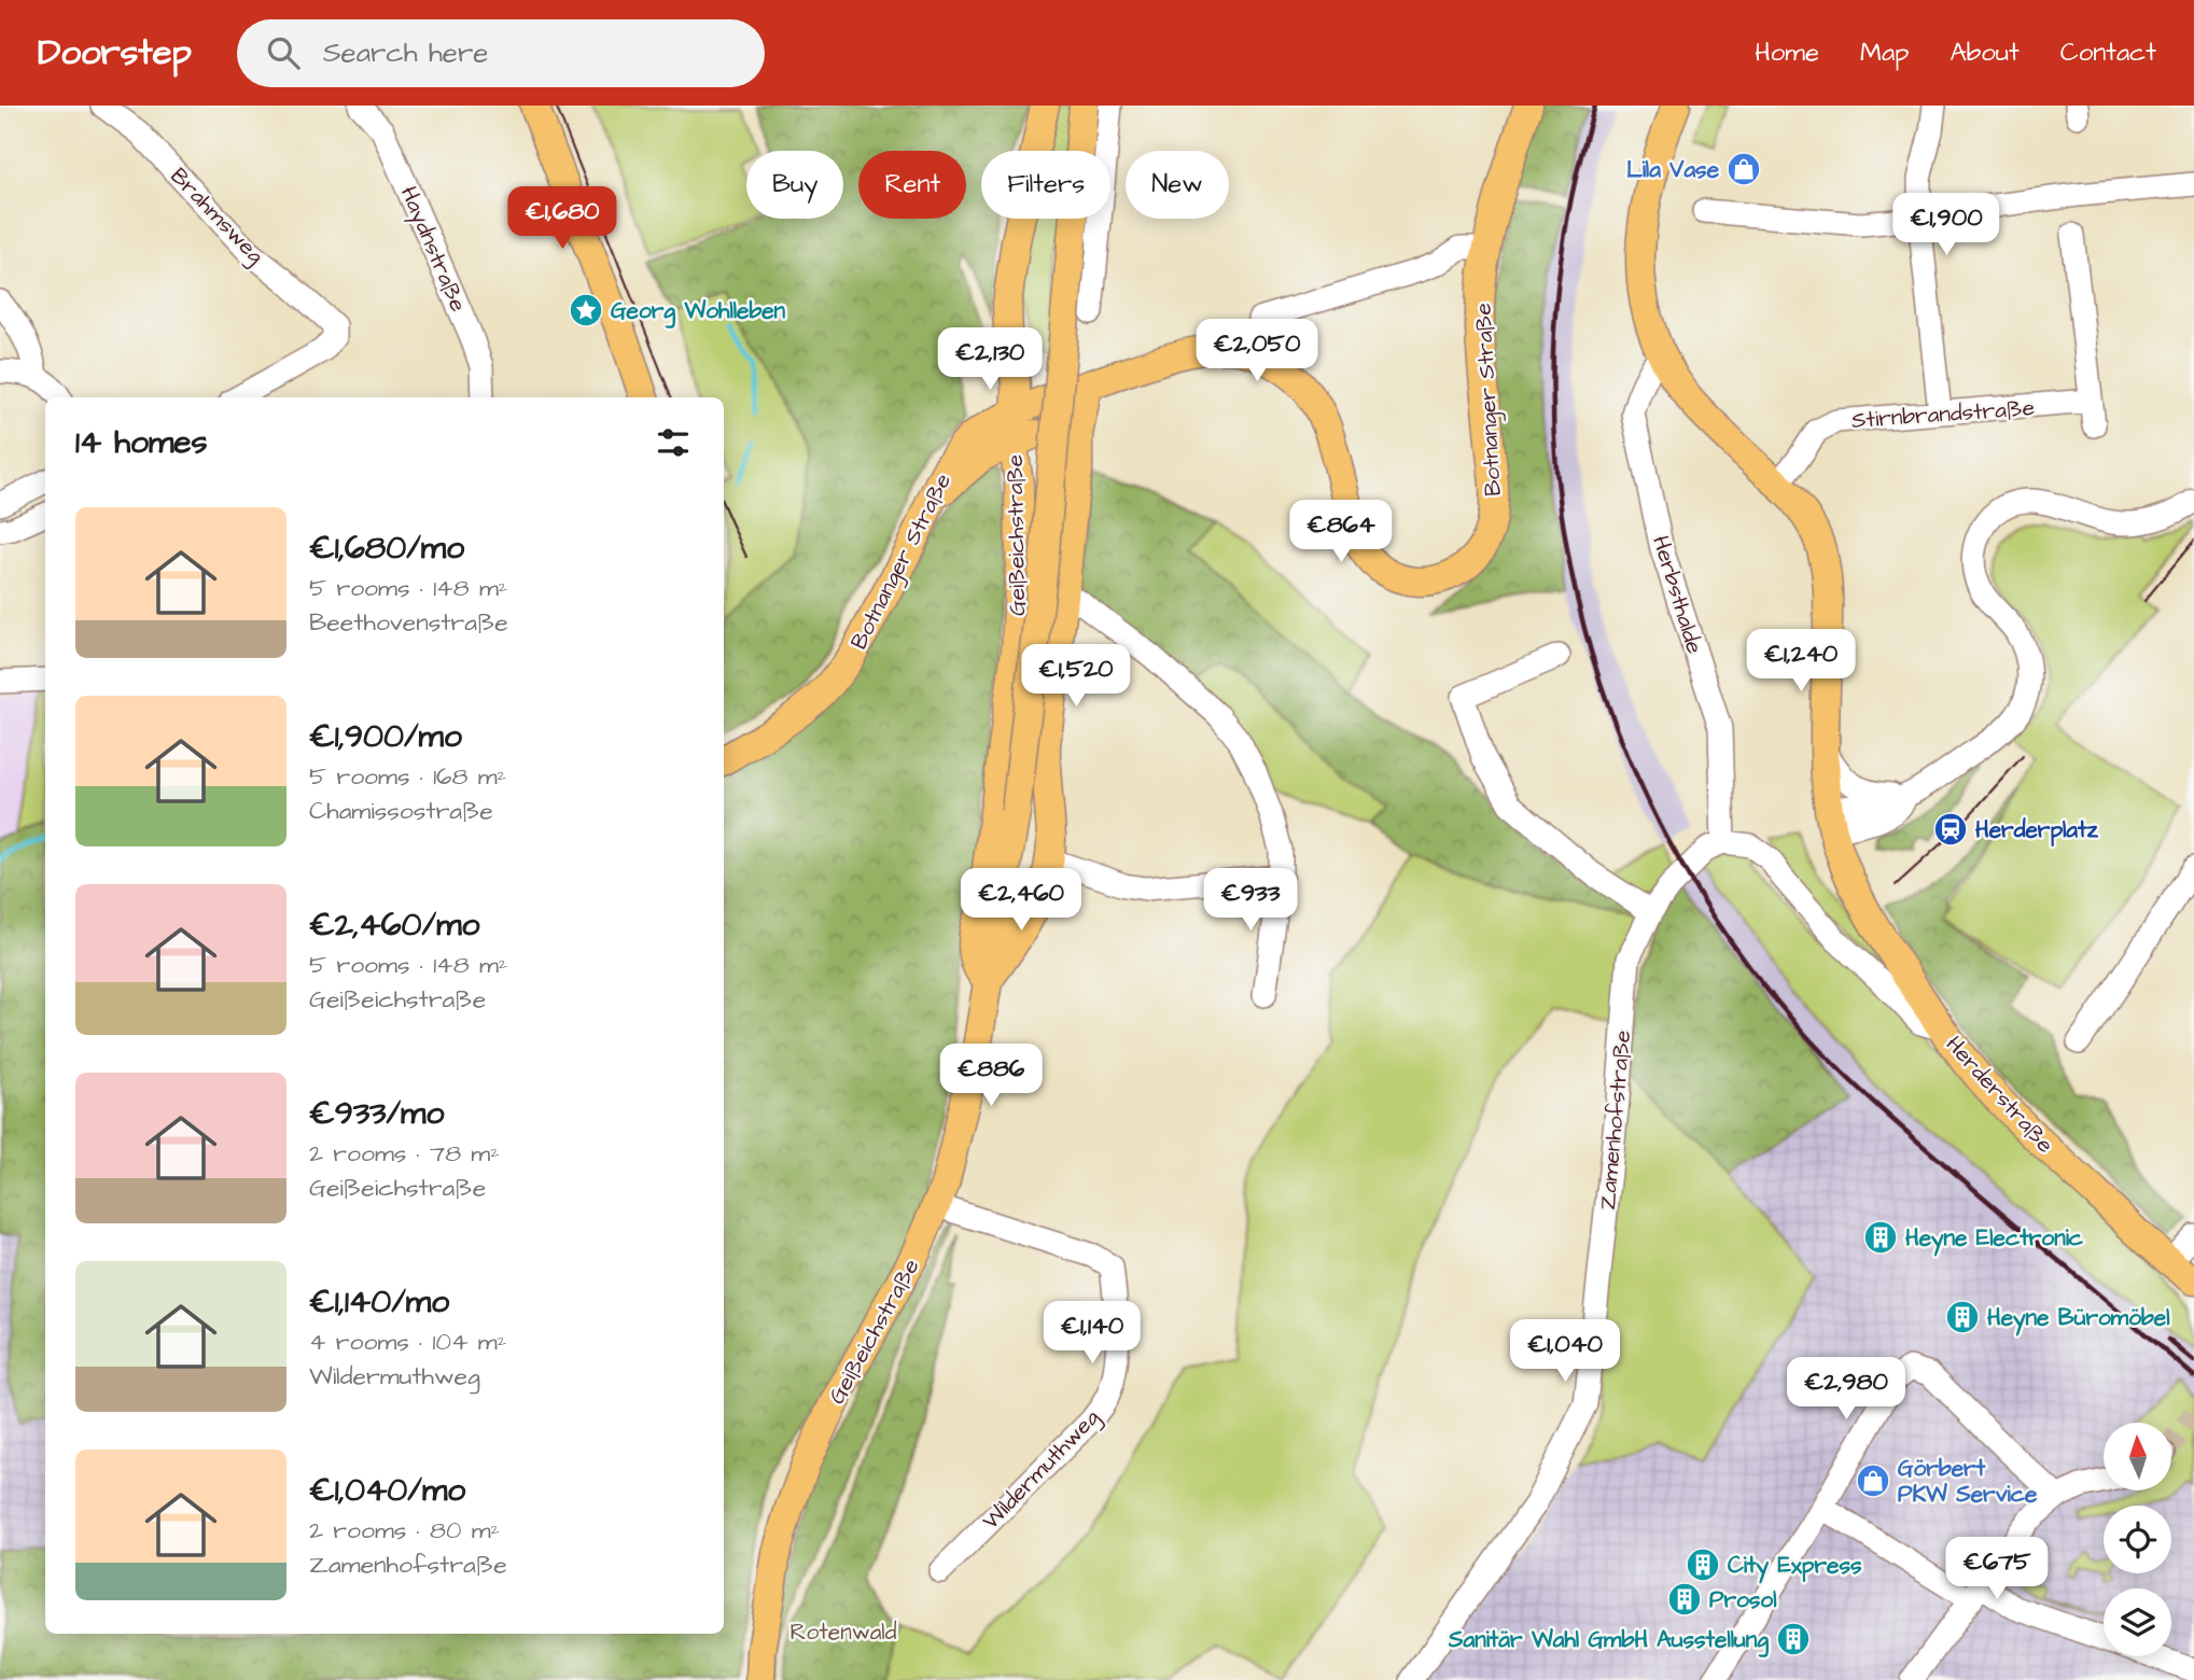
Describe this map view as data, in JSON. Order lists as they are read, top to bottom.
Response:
{
  "streets": {
    "main road": ["Botnanger Straße", "Geißeichstraße", "Herderstraße"],
    "street": [
      "Brahmsweg",
      "Haydnstraße",
      "Stirnbrandstraße",
      "Herbsthalde",
      "Zamenhofstraße",
      "Wildermuthweg"
    ]
  },
  "crossings": [
    ["Botnanger Straße", "Geißeichstraße"],
    ["Geißeichstraße", "Wildermuthweg"],
    ["Herbsthalde", "Zamenhofstraße"]
  ],
  "parks": ["Rotenwald"],
  "places": {
    "shop": ["Lila Vase", "Görbert PKW Service"],
    "place": ["Georg Wohlleben"],
    "station": ["Herderplatz"],
    "building": [
      "Heyne Electronic",
      "Heyne Büromöbel",
      "City Express",
      "Prosol",
      "Sanitär Wahl GmbH Ausstellung"
    ]
  },
  "north": "top",
  "page": {
    "header": "Doorstep",
    "search": "Search here",
    "nav": [
      "Home",
      "Map",
      "About",
      "Contact"
    ],
    "chip": [
      "Buy",
      "Rent",
      "Filters",
      "New"
    ],
    "price": [
      "€1,680",
      "€1,900",
      "€2,050",
      "€2,130",
      "€864",
      "€1,240",
      "€1,520",
      "€2,460",
      "€933",
      "€886",
      "€1,140",
      "€1,040",
      "€2,980",
      "€675"
    ],
    "heading": "14 homes",
    "list": [
      {
        "name": "€1,680/mo",
        "note": "5 rooms · 148 m² · Beethovenstraße"
      },
      {
        "name": "€1,900/mo",
        "note": "5 rooms · 168 m² · Chamissostraße"
      },
      {
        "name": "€2,460/mo",
        "note": "5 rooms · 148 m² · Geißeichstraße"
      },
      {
        "name": "€933/mo",
        "note": "2 rooms · 78 m² · Geißeichstraße"
      },
      {
        "name": "€1,140/mo",
        "note": "4 rooms · 104 m² · Wildermuthweg"
      },
      {
        "name": "€1,040/mo",
        "note": "2 rooms · 80 m² · Zamenhofstraße"
      }
    ]
  }
}
